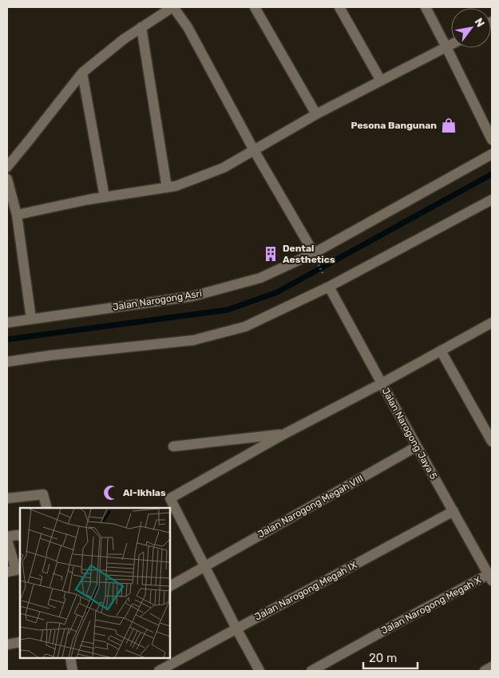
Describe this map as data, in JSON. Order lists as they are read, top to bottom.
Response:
{
  "streets": {
    "street": [
      "Jalan Narogong Asri",
      "Jalan Narogong Jaya 5",
      "Jalan Narogong Megah VIII",
      "Jalan Narogong Megah IX",
      "Jalan Narogong Megah X"
    ]
  },
  "crossings": [
    ["Jalan Narogong Jaya 5", "Jalan Narogong Megah VIII"],
    ["Jalan Narogong Jaya 5", "Jalan Narogong Megah IX"],
    ["Jalan Narogong Jaya 5", "Jalan Narogong Megah X"]
  ],
  "places": {
    "shop": ["Pesona Bangunan"],
    "building": ["Dental Aesthetics"],
    "mosque": ["Al-Ikhlas"]
  },
  "scale_bar": "20 m",
  "north": "top right"
}
